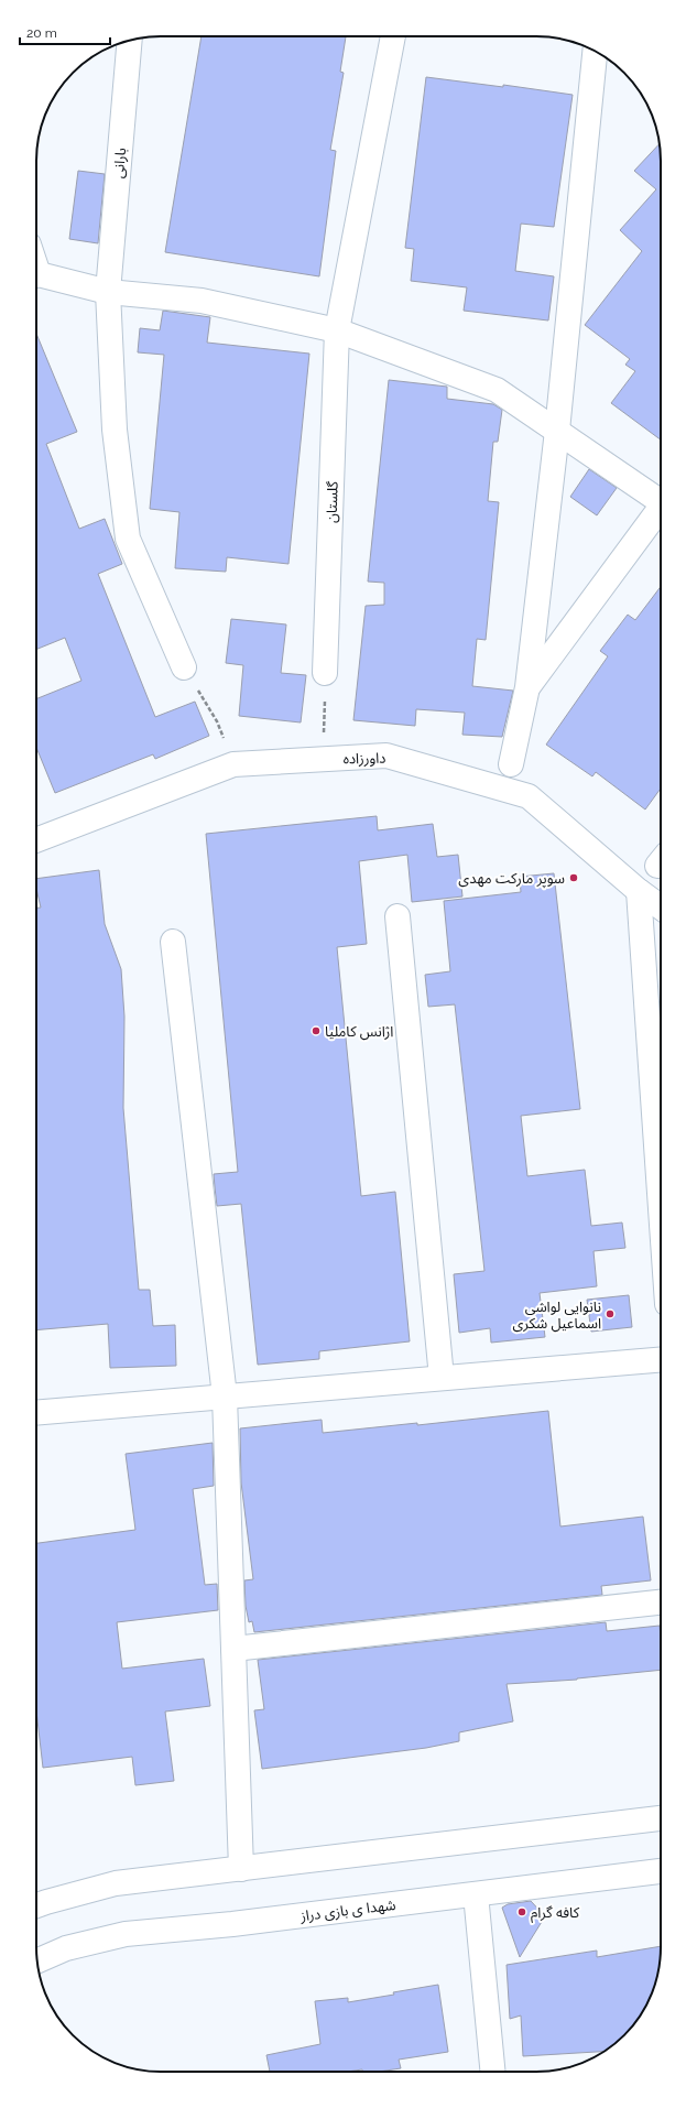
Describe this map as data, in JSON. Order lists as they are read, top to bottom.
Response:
{
  "streets": {
    "street": [
      "بارانی",
      "گلستان",
      "داورزاده",
      "شهدا ی بازی دراز"
    ]
  },
  "places": [
    "سوپر مارکت مهدی",
    "اژانس کاملیا",
    "نانوایی لواشی اسماعیل شکری",
    "کافه گرام"
  ],
  "scale_bar": "20 m"
}
